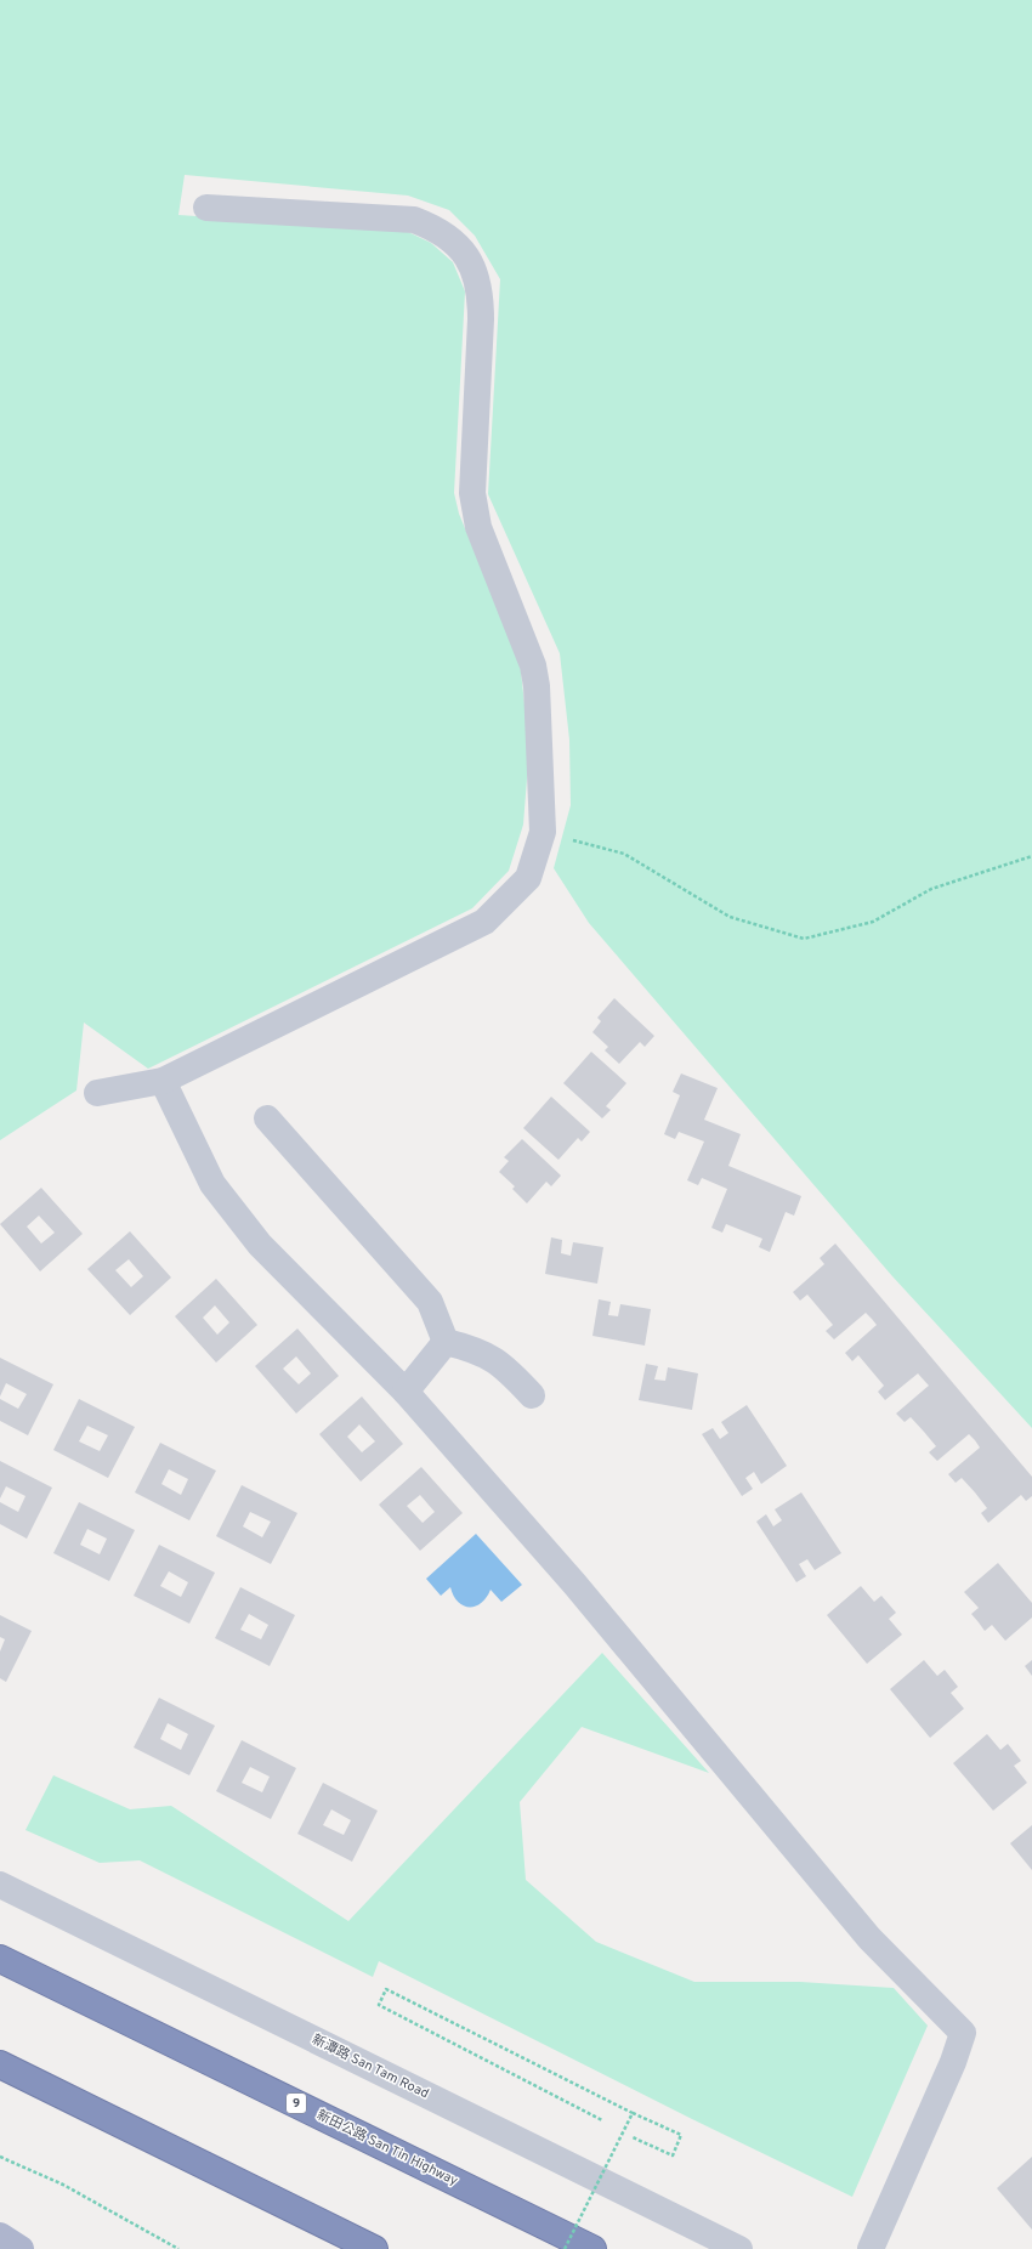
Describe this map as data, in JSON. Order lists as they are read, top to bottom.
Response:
{
  "streets": {
    "highway": ["9", "新田公路 San Tin Highway"],
    "street": ["新潭路 San Tam Road"]
  }
}
